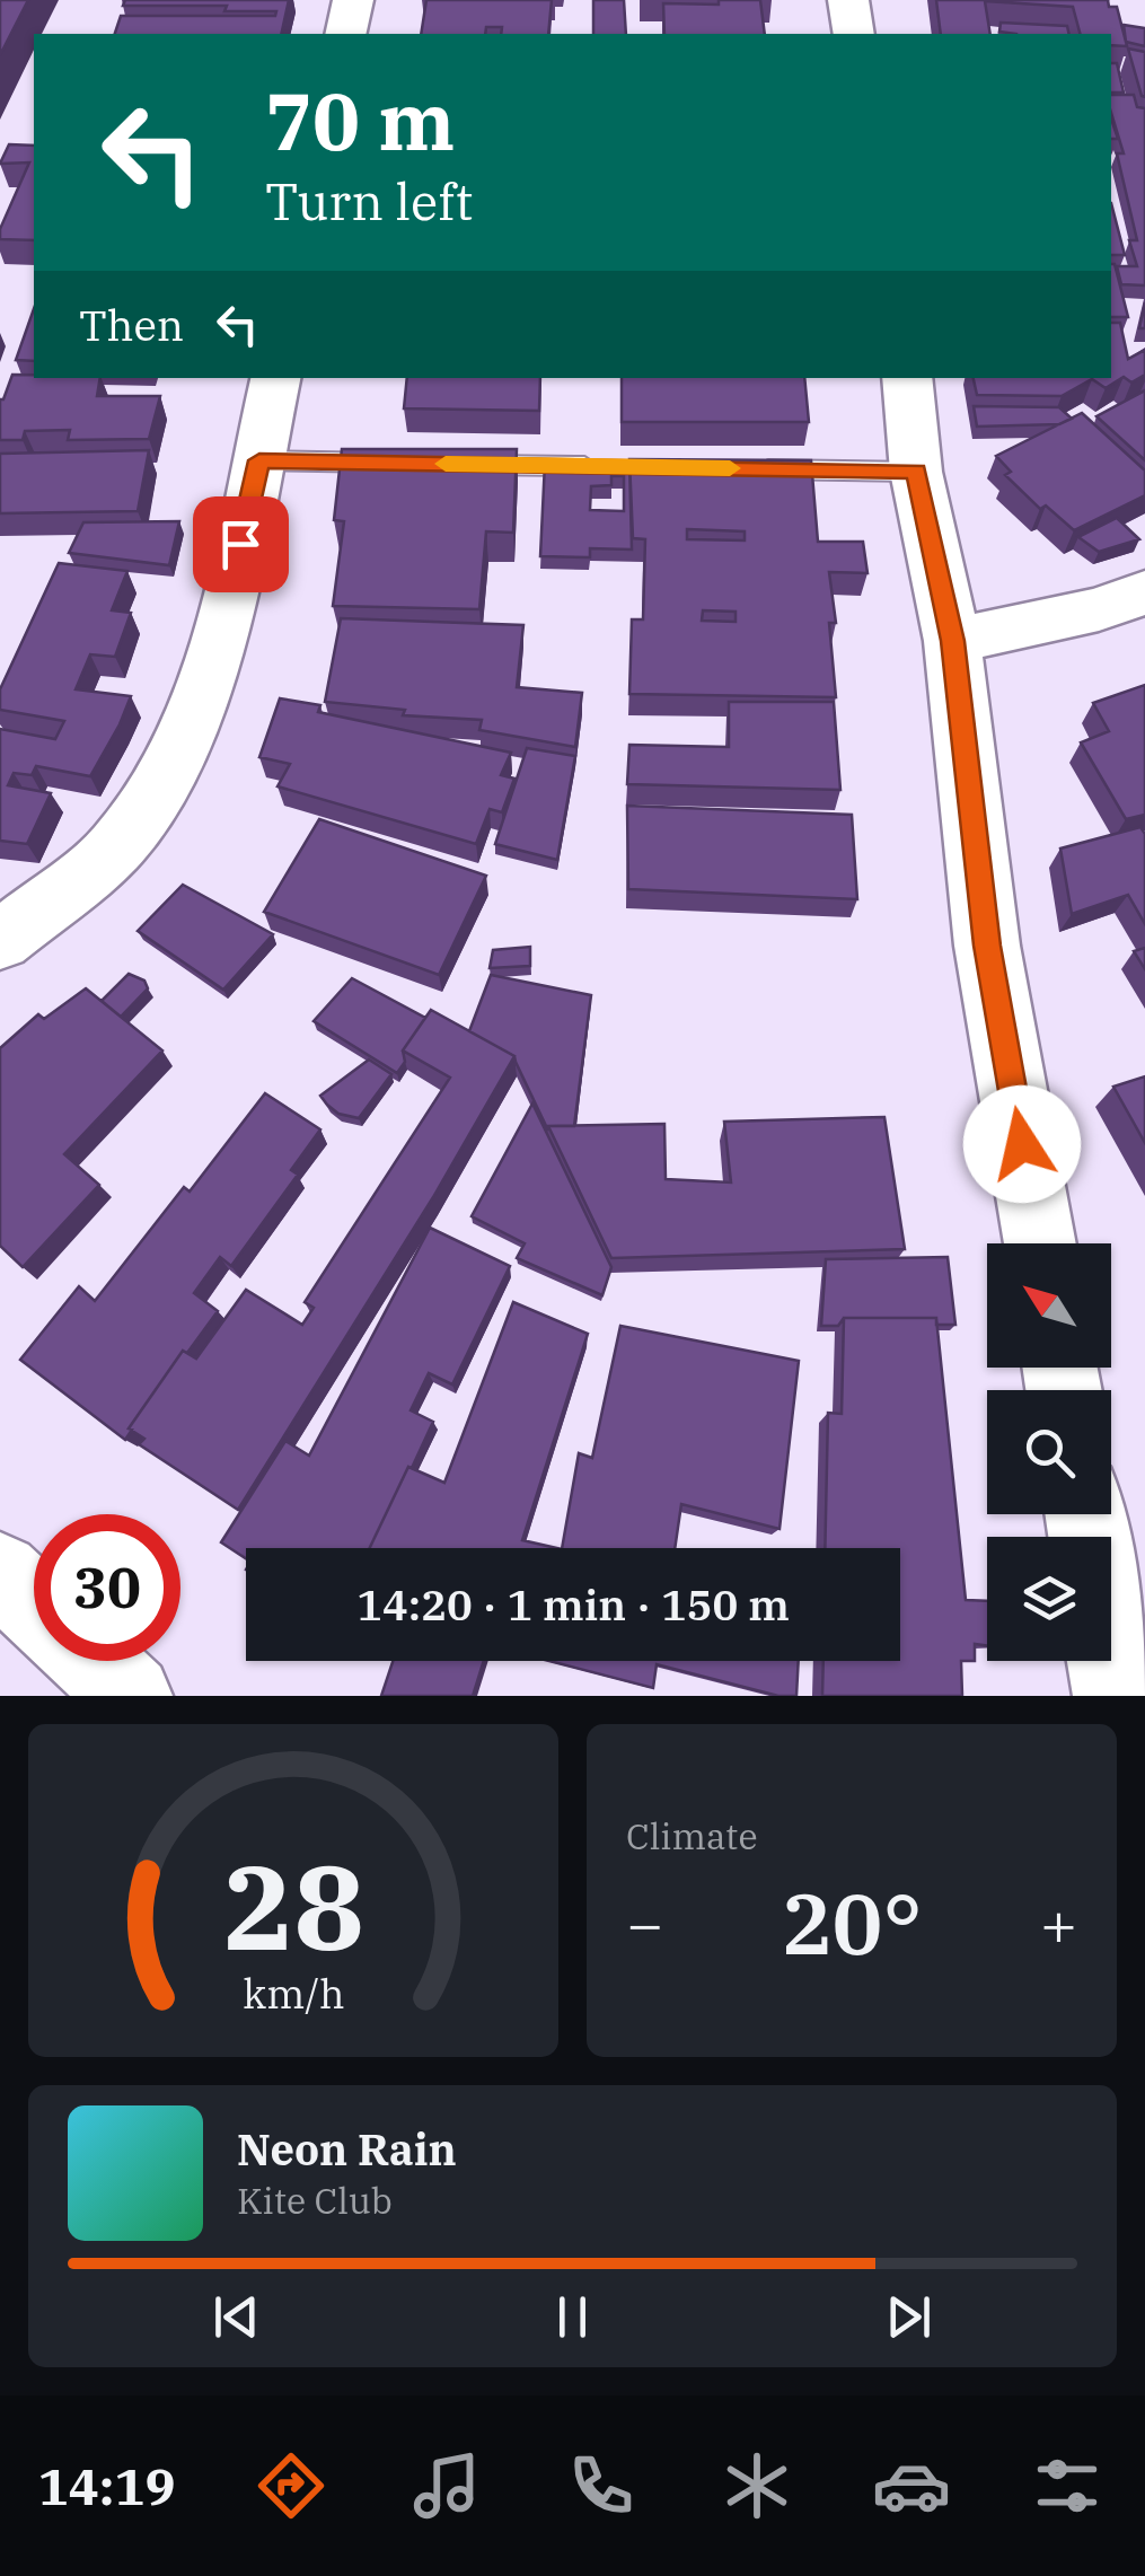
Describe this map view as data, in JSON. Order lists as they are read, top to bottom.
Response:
{
  "north": "top left",
  "page": {
    "turn": ["70 m", "Turn left"],
    "then": "Then",
    "limit": "30",
    "trip": "14:20 · 1 min · 150 m",
    "tile": "Climate",
    "heat": ["−", "20°", "+"],
    "song": ["Neon Rain", "Kite Club"],
    "tabs": "14:19",
    "gauge": ["28", "km/h"]
  }
}
